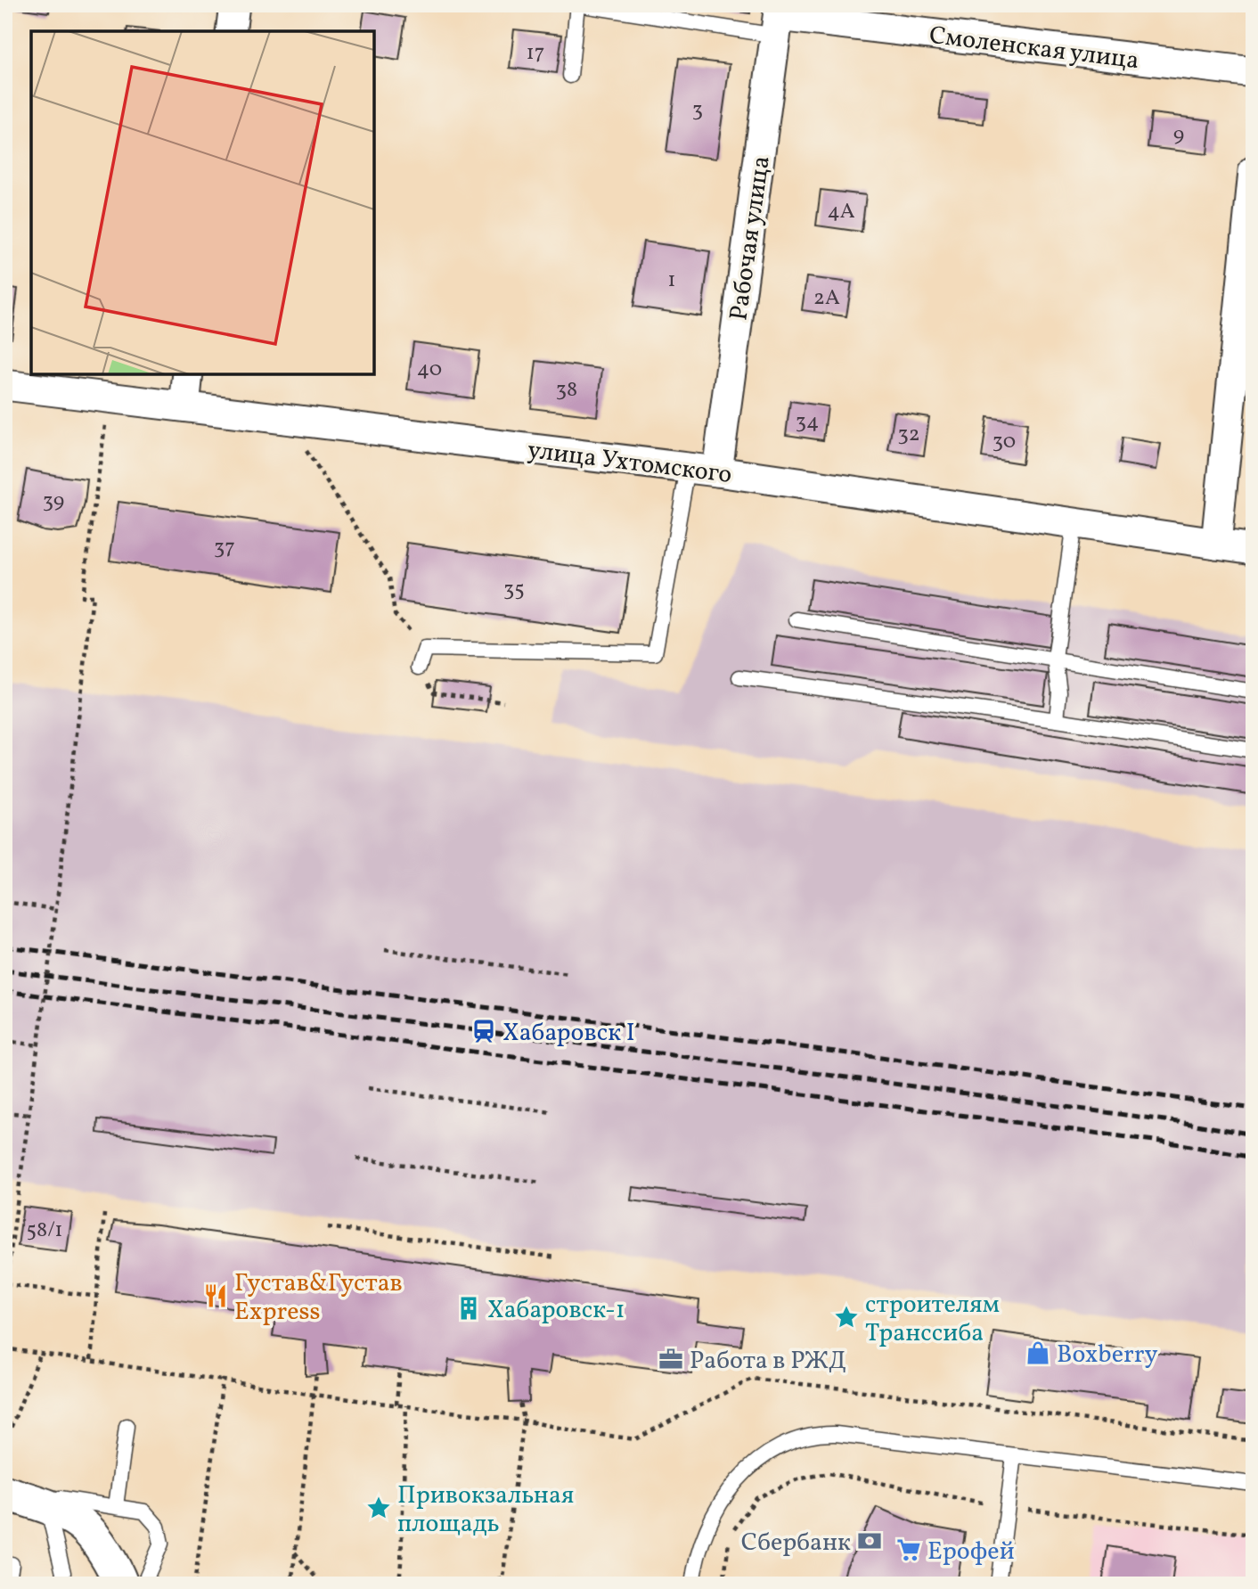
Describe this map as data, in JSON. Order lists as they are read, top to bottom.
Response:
{
  "streets": {
    "street": ["Смоленская улица", "Рабочая улица", "улица Ухтомского"]
  },
  "crossings": [
    ["Смоленская улица", "Рабочая улица"],
    ["Рабочая улица", "улица Ухтомского"]
  ],
  "places": {
    "station": ["Хабаровск I"],
    "restaurant": ["Густав&Густав Express"],
    "building": ["Хабаровск-1"],
    "place": ["строителям Транссиба", "Привокзальная площадь"],
    "shop": ["Boxberry"],
    "office": ["Работа в РЖД"],
    "bank": ["Сбербанк"],
    "supermarket": ["Ерофей"]
  },
  "house_numbers": [
    "17",
    "3",
    "9",
    "4А",
    "1",
    "2А",
    "40",
    "38",
    "34",
    "32",
    "30",
    "39",
    "37",
    "35",
    "58/1"
  ]
}
